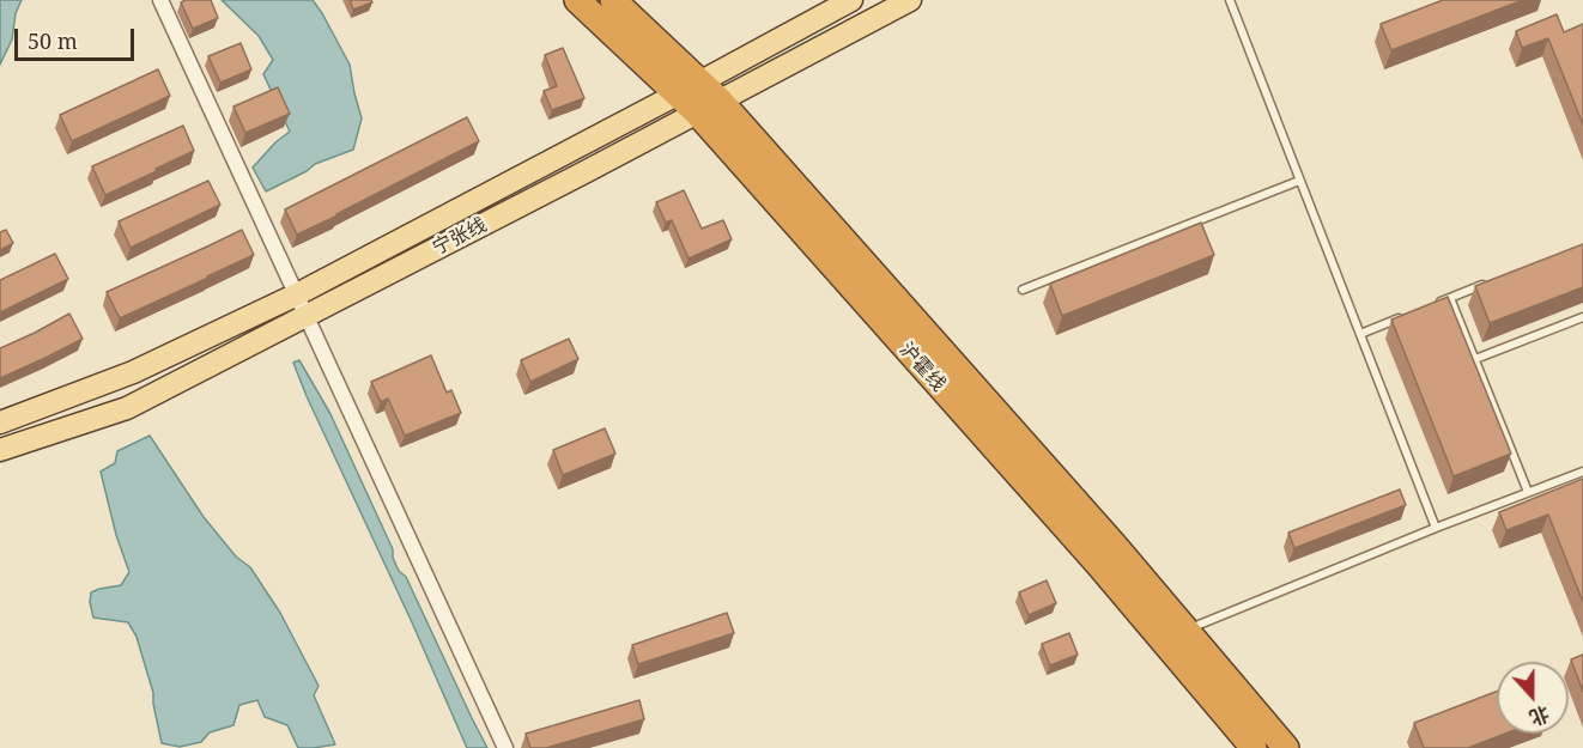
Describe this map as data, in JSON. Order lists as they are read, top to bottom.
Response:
{
  "streets": {
    "highway": ["沪霍线"],
    "main road": ["宁张线"]
  },
  "crossings": [
    ["宁张线", "沪霍线"]
  ],
  "scale_bar": "50 m",
  "north": "bottom"
}
